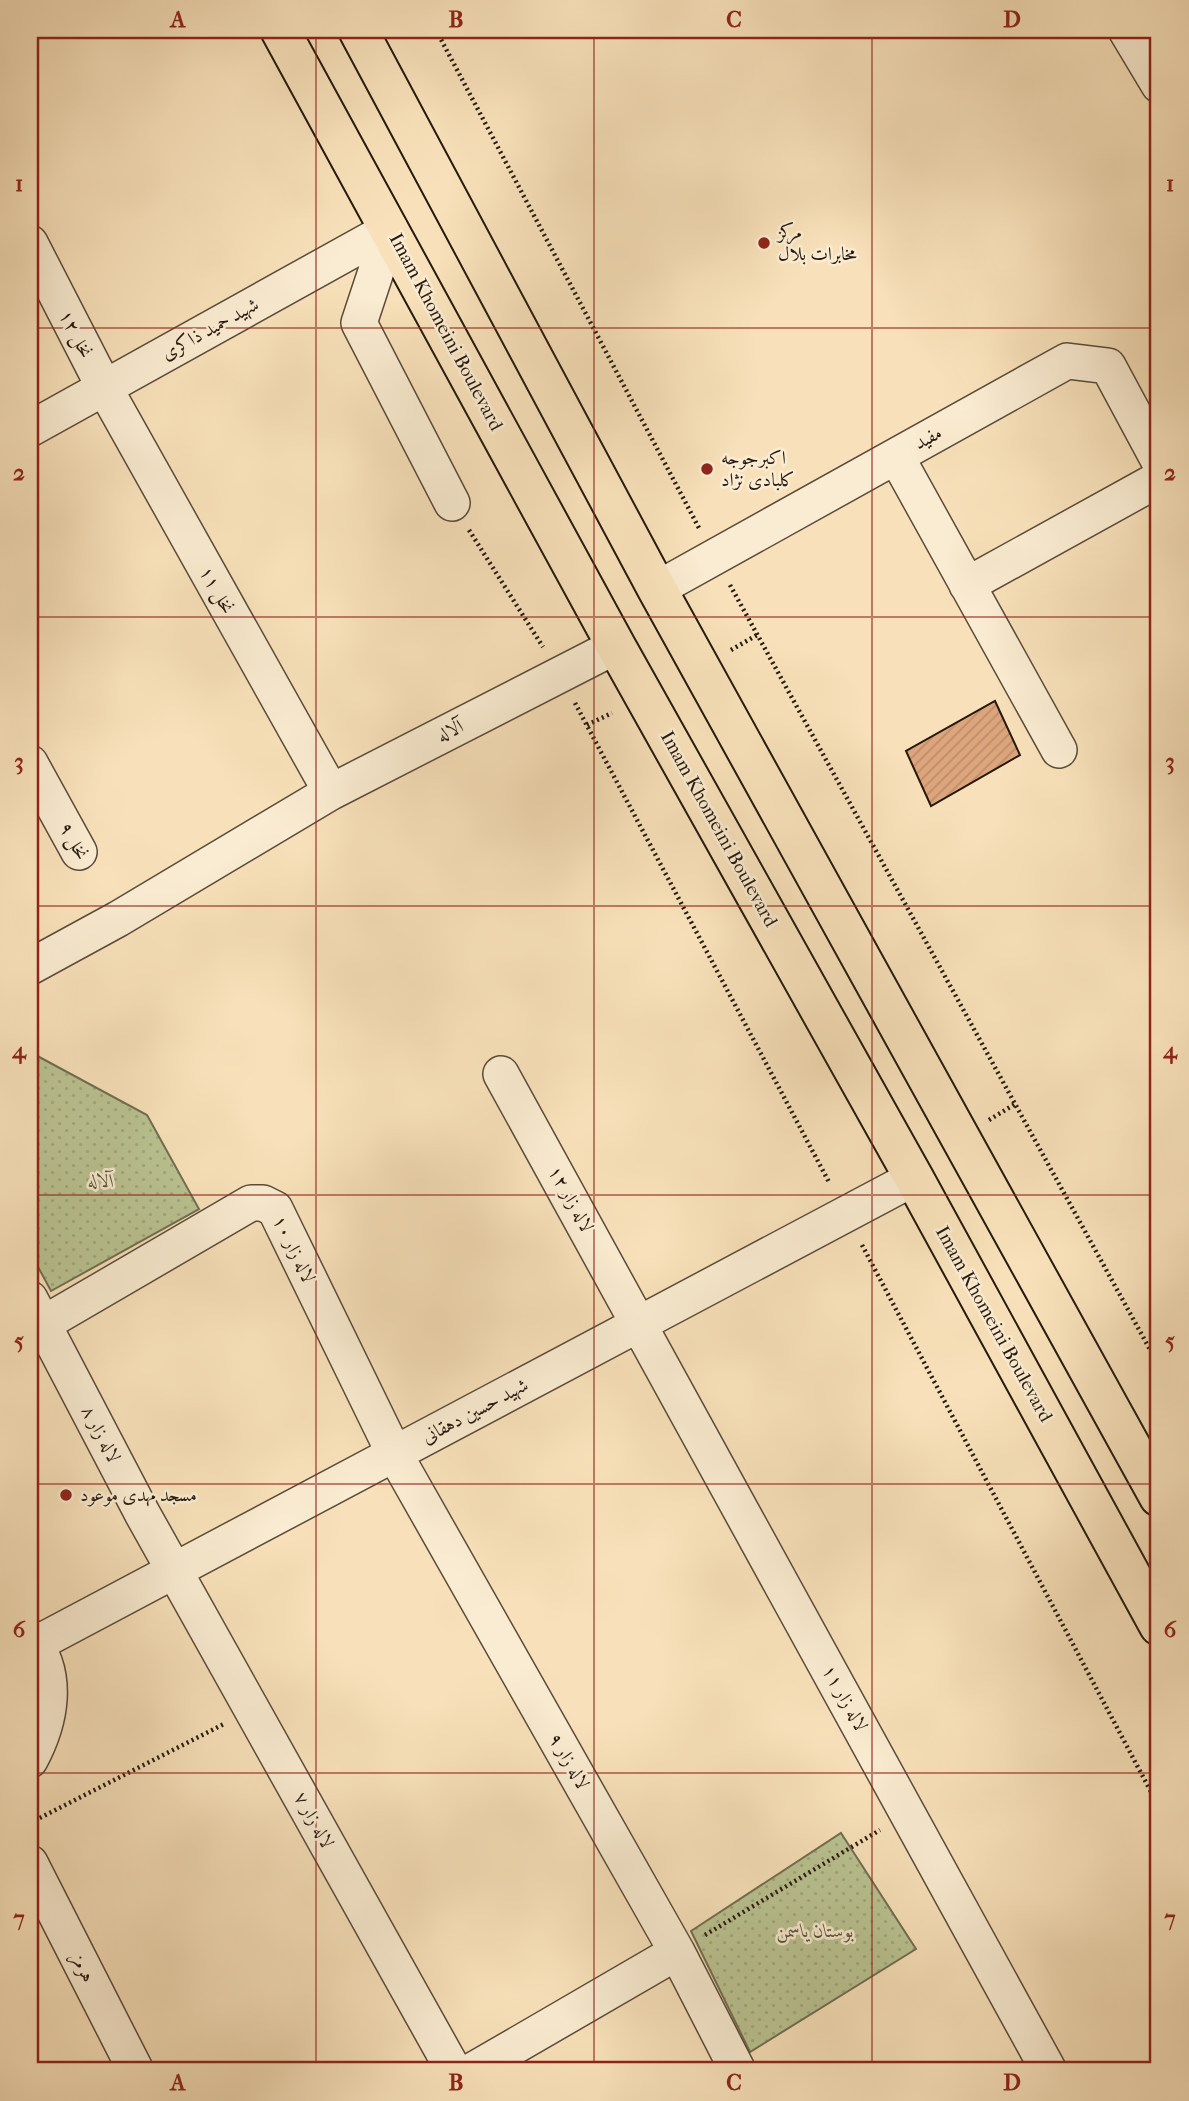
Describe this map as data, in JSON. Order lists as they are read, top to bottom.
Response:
{
  "streets": {
    "main road": ["Imam Khomeini Boulevard"],
    "street": [
      "شهید حمید ذاکری",
      "نخل ۱۲",
      "مفید",
      "نخل ۱۱",
      "آلاله",
      "نخل ۹",
      "لاله زار ۱۲",
      "لاله زار ۱۰",
      "شهید حسین دهقانی",
      "لاله زار ۸",
      "لاله زار ۱۱",
      "لاله زار ۹",
      "لاله زار ۷",
      "هرمز"
    ]
  },
  "crossings": [
    ["شهید حمید ذاکری", "Imam Khomeini Boulevard"],
    ["شهید حمید ذاکری", "نخل ۱۲"],
    ["شهید حمید ذاکری", "نخل ۱۱"],
    ["Imam Khomeini Boulevard", "آلاله"],
    ["Imam Khomeini Boulevard", "شهید حسین دهقانی"],
    ["نخل ۱۲", "نخل ۱۱"],
    ["نخل ۱۱", "آلاله"],
    ["لاله زار ۱۲", "شهید حسین دهقانی"],
    ["لاله زار ۱۲", "لاله زار ۱۱"],
    ["لاله زار ۱۰", "شهید حسین دهقانی"],
    ["لاله زار ۱۰", "لاله زار ۸"],
    ["لاله زار ۱۰", "لاله زار ۹"],
    ["شهید حسین دهقانی", "لاله زار ۸"],
    ["شهید حسین دهقانی", "لاله زار ۱۱"],
    ["شهید حسین دهقانی", "لاله زار ۹"],
    ["شهید حسین دهقانی", "لاله زار ۷"],
    ["لاله زار ۸", "لاله زار ۷"]
  ],
  "parks": ["آلاله", "بوستان یاسمن"],
  "places": ["مرکز مخابرات بلال", "اکبرجوجه کلبادی نژاد", "مسجد مهدی موعود"],
  "grid": {
    "columns": [
      "A",
      "B",
      "C",
      "D"
    ],
    "rows": [
      "1",
      "2",
      "3",
      "4",
      "5",
      "6",
      "7"
    ]
  }
}
